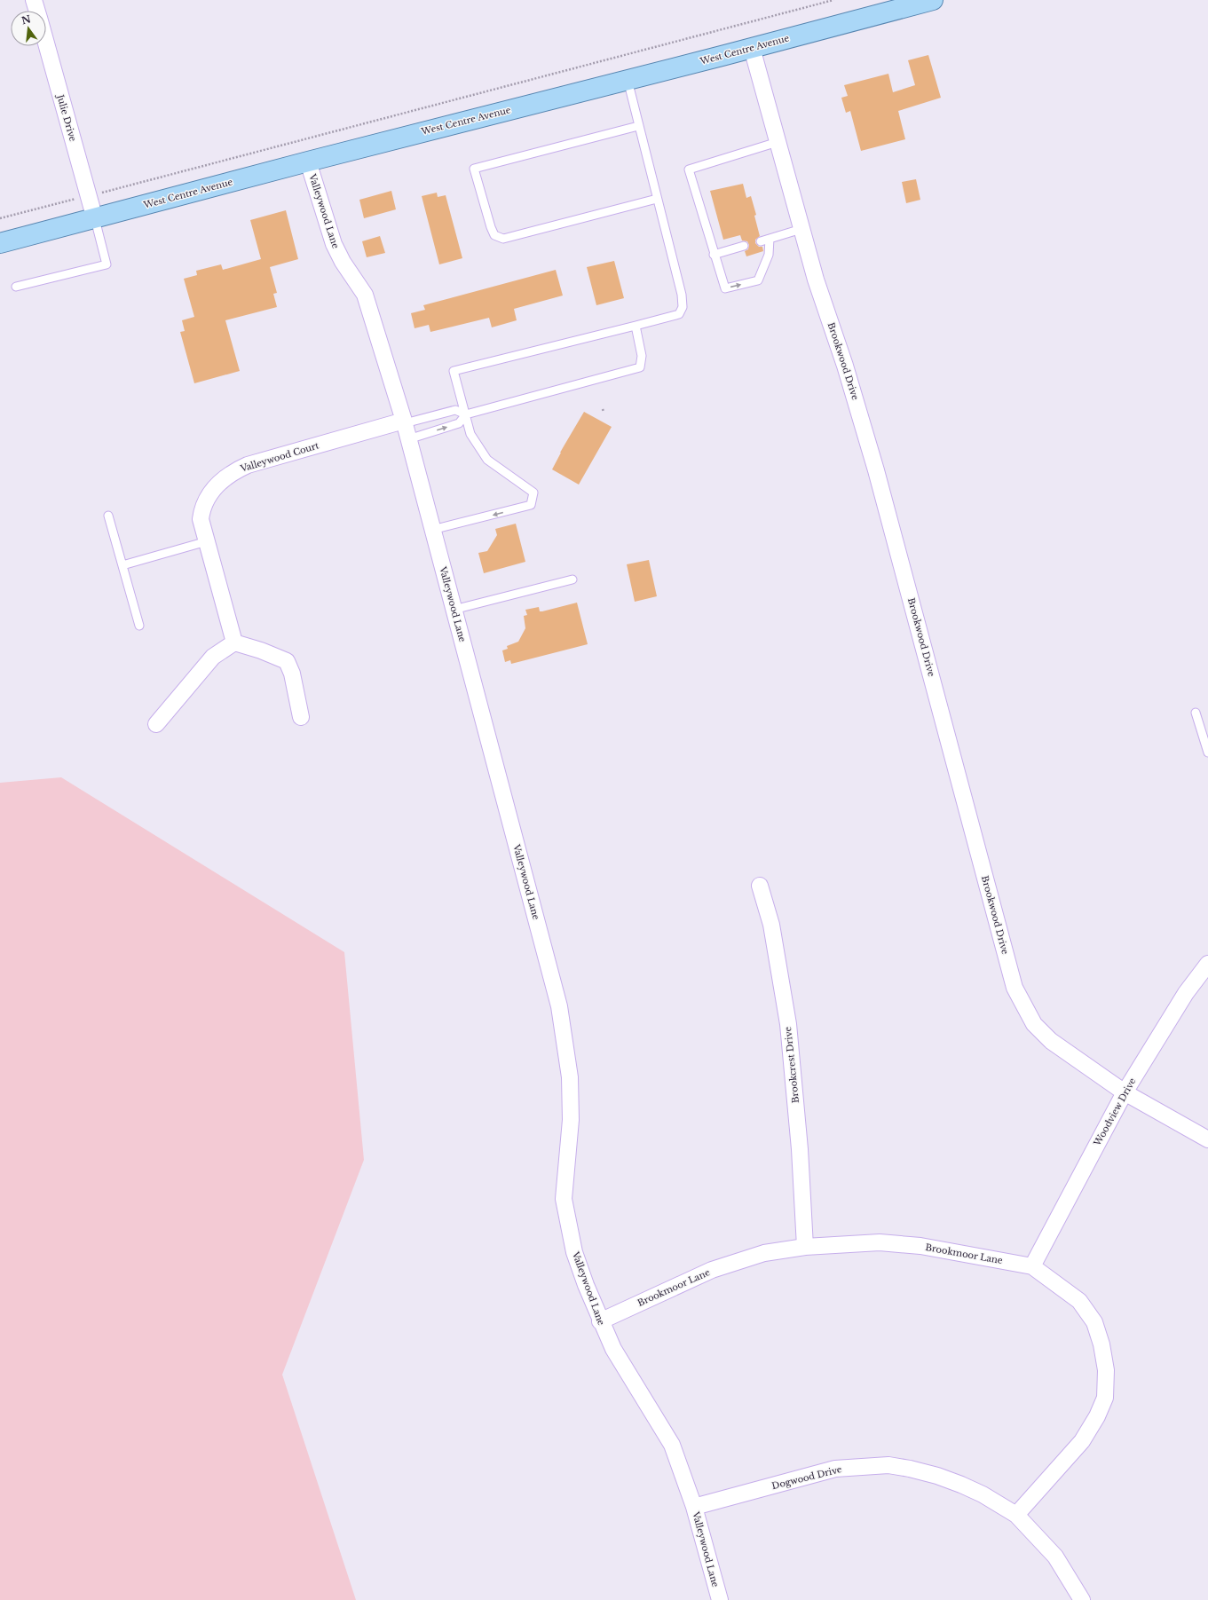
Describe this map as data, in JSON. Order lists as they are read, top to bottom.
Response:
{
  "streets": {
    "main road": ["West Centre Avenue"],
    "street": [
      "Julie Drive",
      "Valleywood Lane",
      "Brookwood Drive",
      "Valleywood Court",
      "Brookcrest Drive",
      "Woodview Drive",
      "Brookmoor Lane",
      "Dogwood Drive"
    ]
  },
  "crossings": [
    ["West Centre Avenue", "Julie Drive"],
    ["West Centre Avenue", "Valleywood Lane"],
    ["West Centre Avenue", "Brookwood Drive"],
    ["Valleywood Lane", "Valleywood Court"],
    ["Valleywood Lane", "Brookmoor Lane"],
    ["Valleywood Lane", "Dogwood Drive"],
    ["Brookwood Drive", "Woodview Drive"],
    ["Brookcrest Drive", "Brookmoor Lane"],
    ["Woodview Drive", "Brookmoor Lane"],
    ["Brookmoor Lane", "Dogwood Drive"]
  ],
  "north": "top"
}
